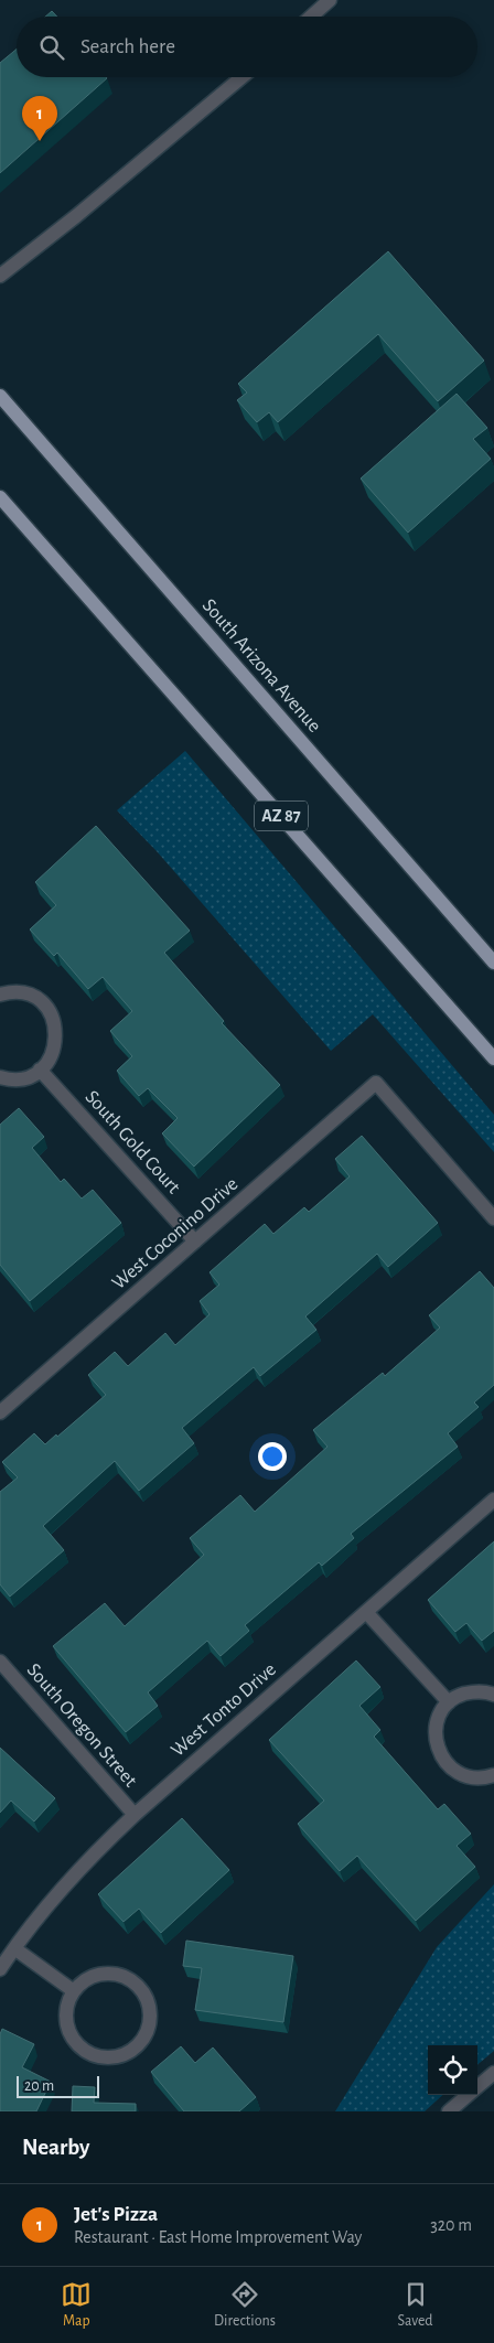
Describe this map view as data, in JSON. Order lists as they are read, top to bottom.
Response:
{
  "streets": {
    "main road": ["South Arizona Avenue", "AZ 87"],
    "street": [
      "South Gold Court",
      "West Coconino Drive",
      "West Tonto Drive",
      "South Oregon Street"
    ]
  },
  "crossings": [
    ["South Gold Court", "West Coconino Drive"],
    ["West Tonto Drive", "South Oregon Street"]
  ],
  "scale_bar": "20 m",
  "page": {
    "search": "Search here",
    "pins": "1",
    "scale": "20 m",
    "heading": "Nearby",
    "list": [
      {
        "mark": "1",
        "name": "Jet's Pizza",
        "note": "Restaurant · East Home Improvement Way",
        "value": "320 m"
      }
    ],
    "nav": ["Map", "Directions", "Saved"]
  }
}
